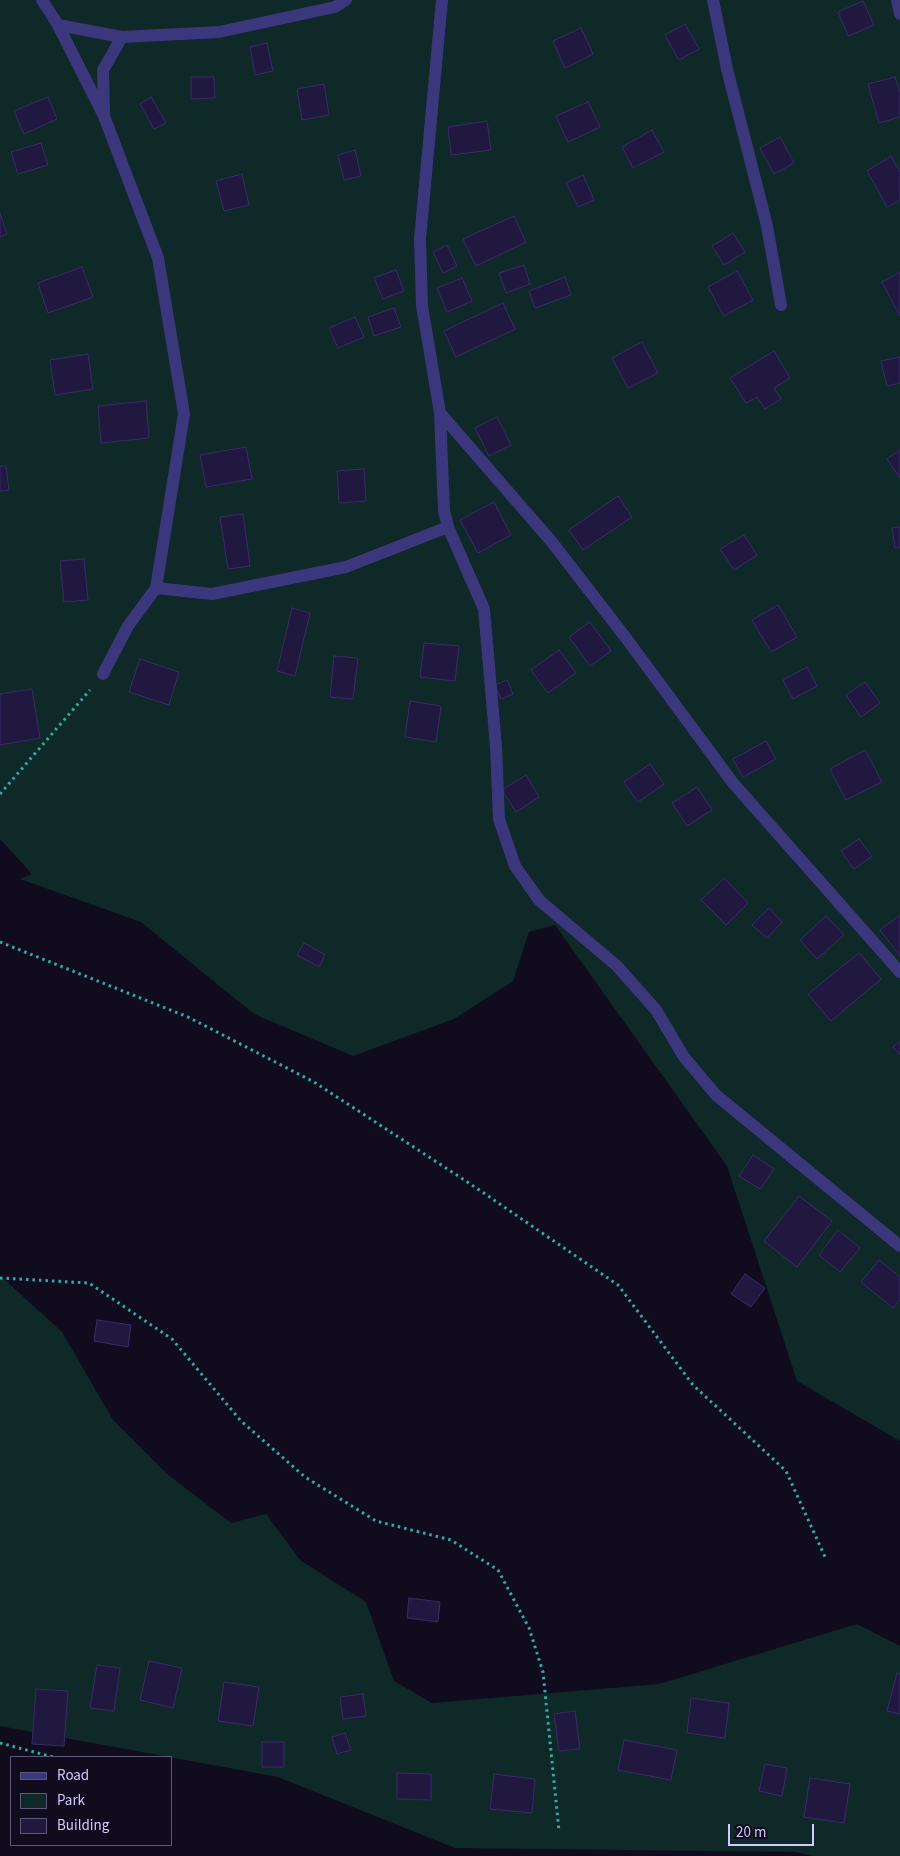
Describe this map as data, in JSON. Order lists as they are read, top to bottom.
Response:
{
  "legend": ["Road", "Park", "Building"],
  "scale_bar": "20 m"
}
